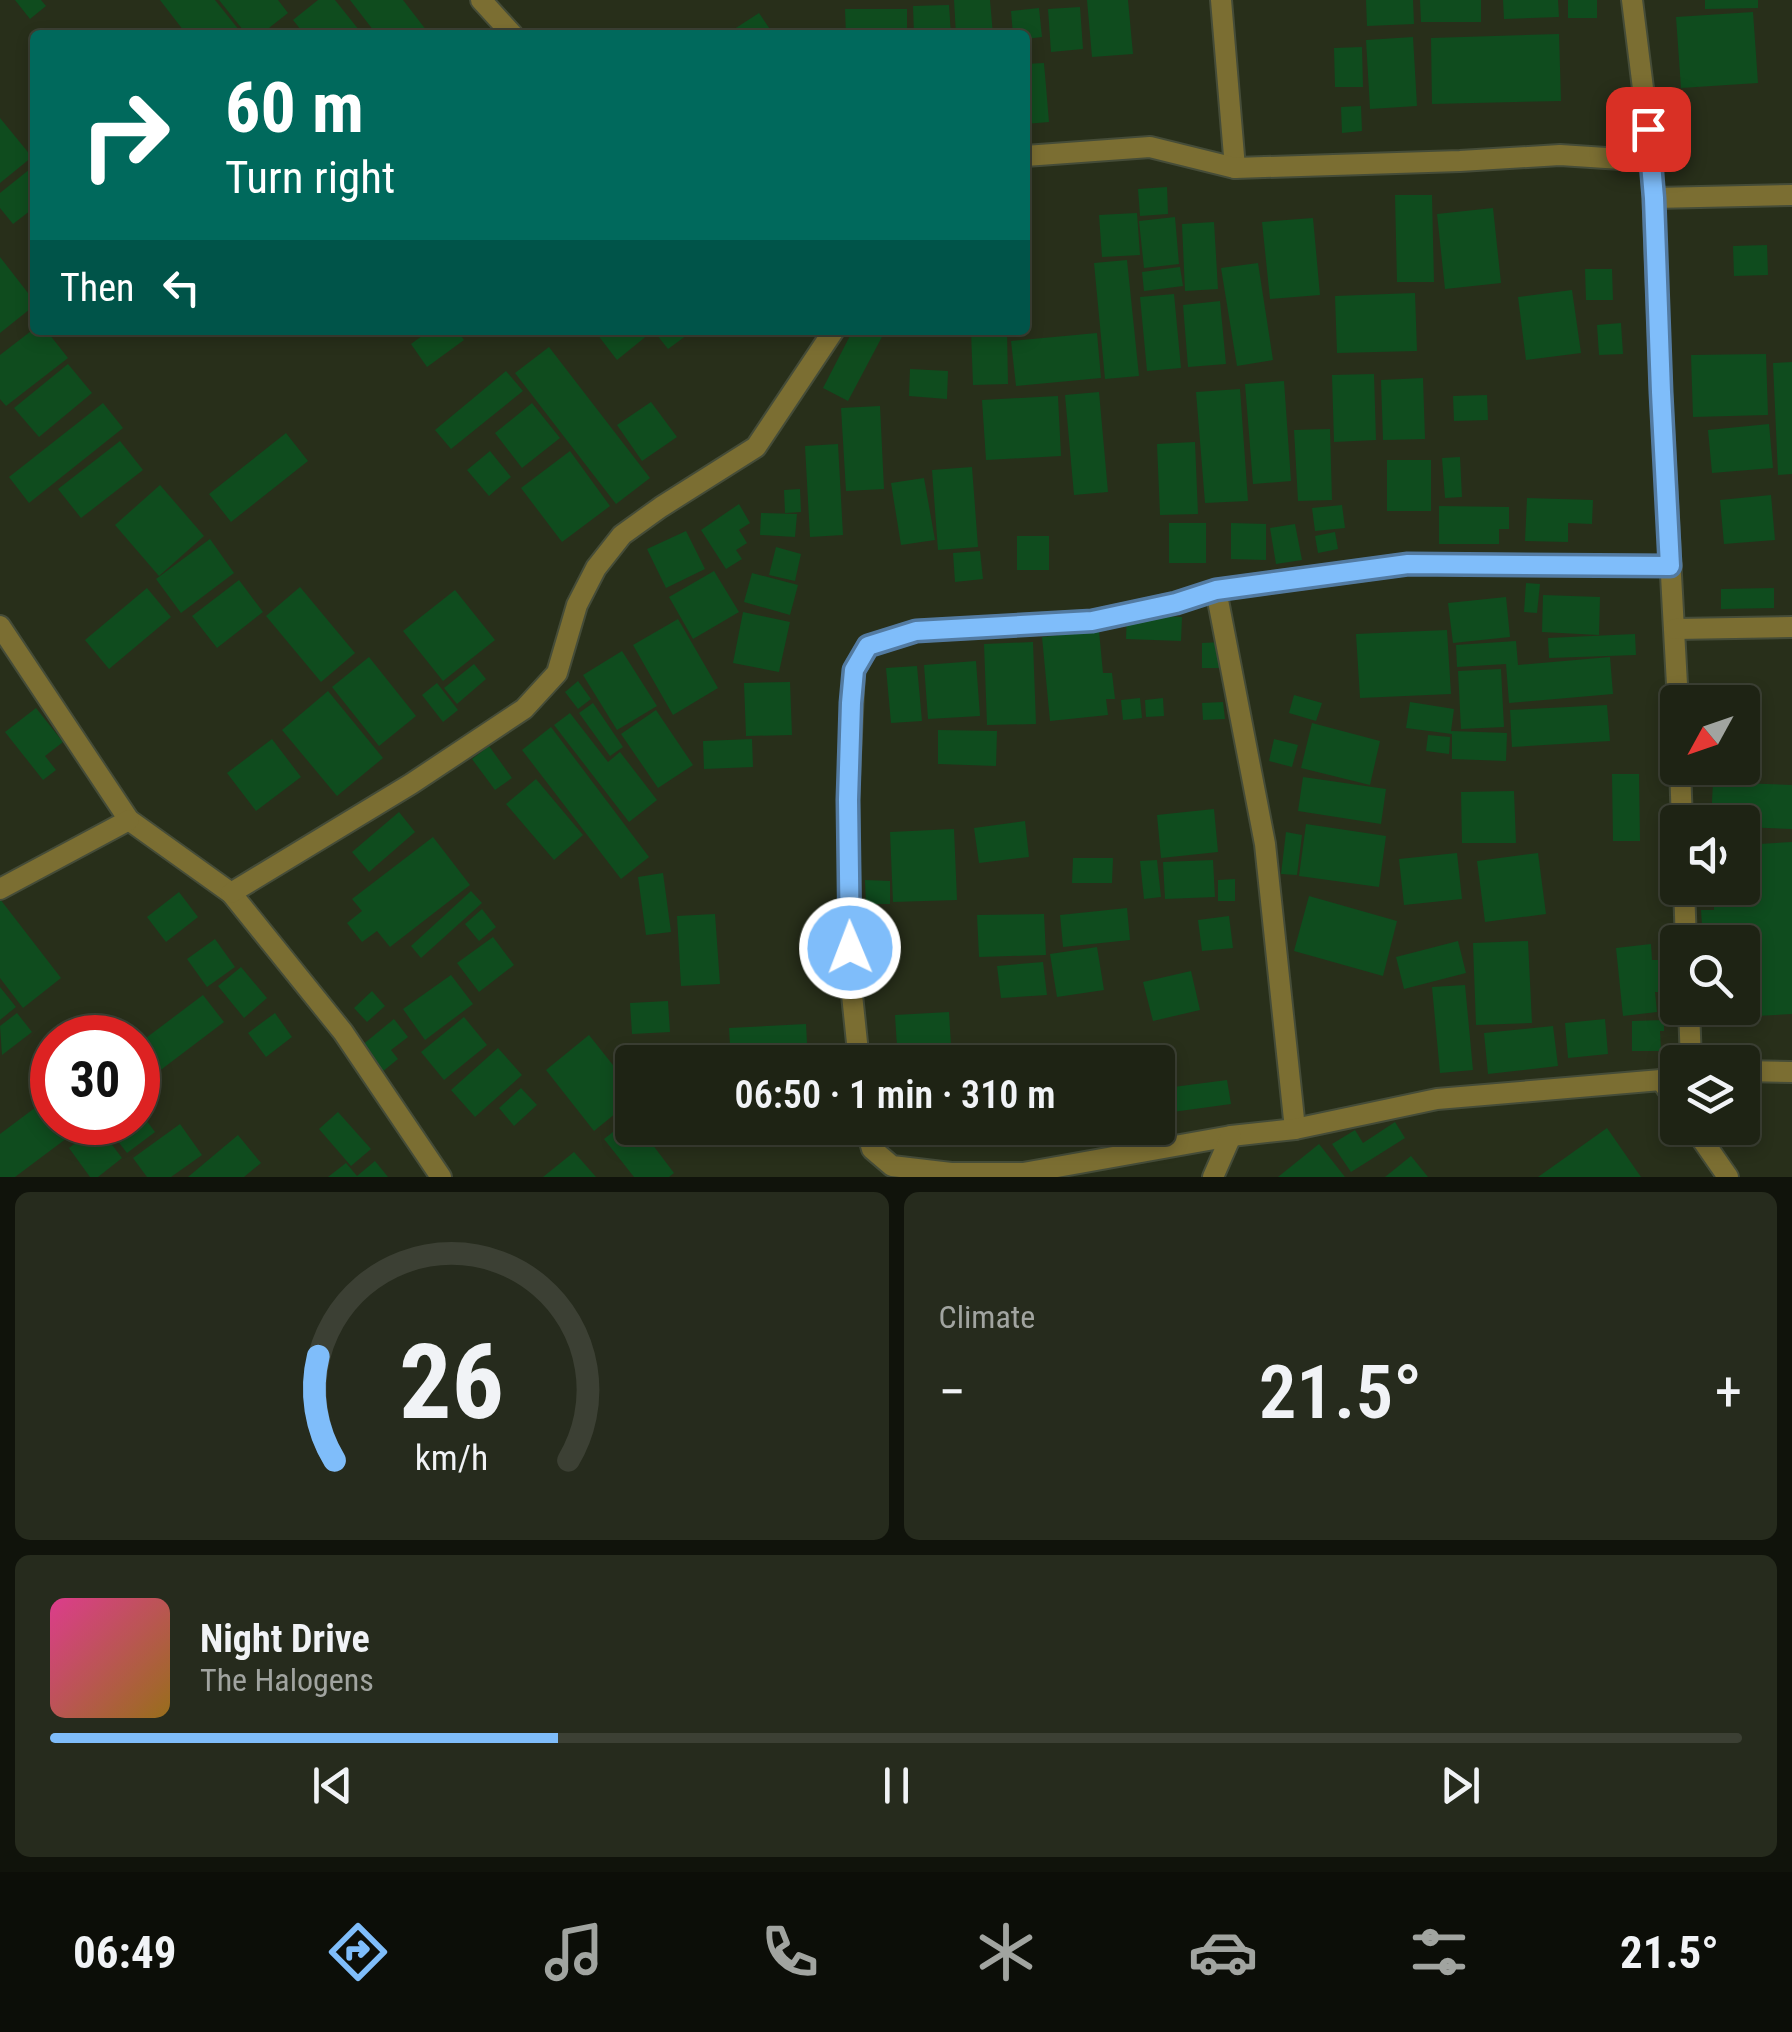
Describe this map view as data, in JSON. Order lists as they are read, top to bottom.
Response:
{
  "north": "bottom left",
  "page": {
    "turn": ["60 m", "Turn right"],
    "then": "Then",
    "limit": "30",
    "trip": "06:50 · 1 min · 310 m",
    "tile": "Climate",
    "heat": ["−", "21.5°", "+"],
    "song": ["Night Drive", "The Halogens"],
    "tabs": ["06:49", "21.5°"],
    "gauge": ["26", "km/h"]
  }
}
